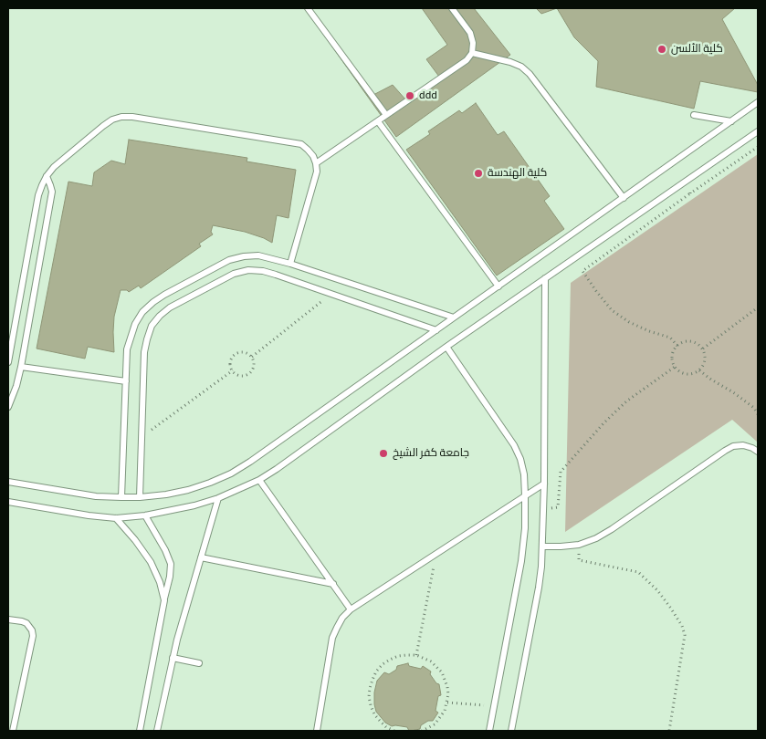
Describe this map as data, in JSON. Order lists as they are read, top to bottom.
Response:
{
  "places": [
    "كلية الألسن",
    "ddd",
    "كلية الهندسة",
    "جامعة كفر الشيخ"
  ]
}
